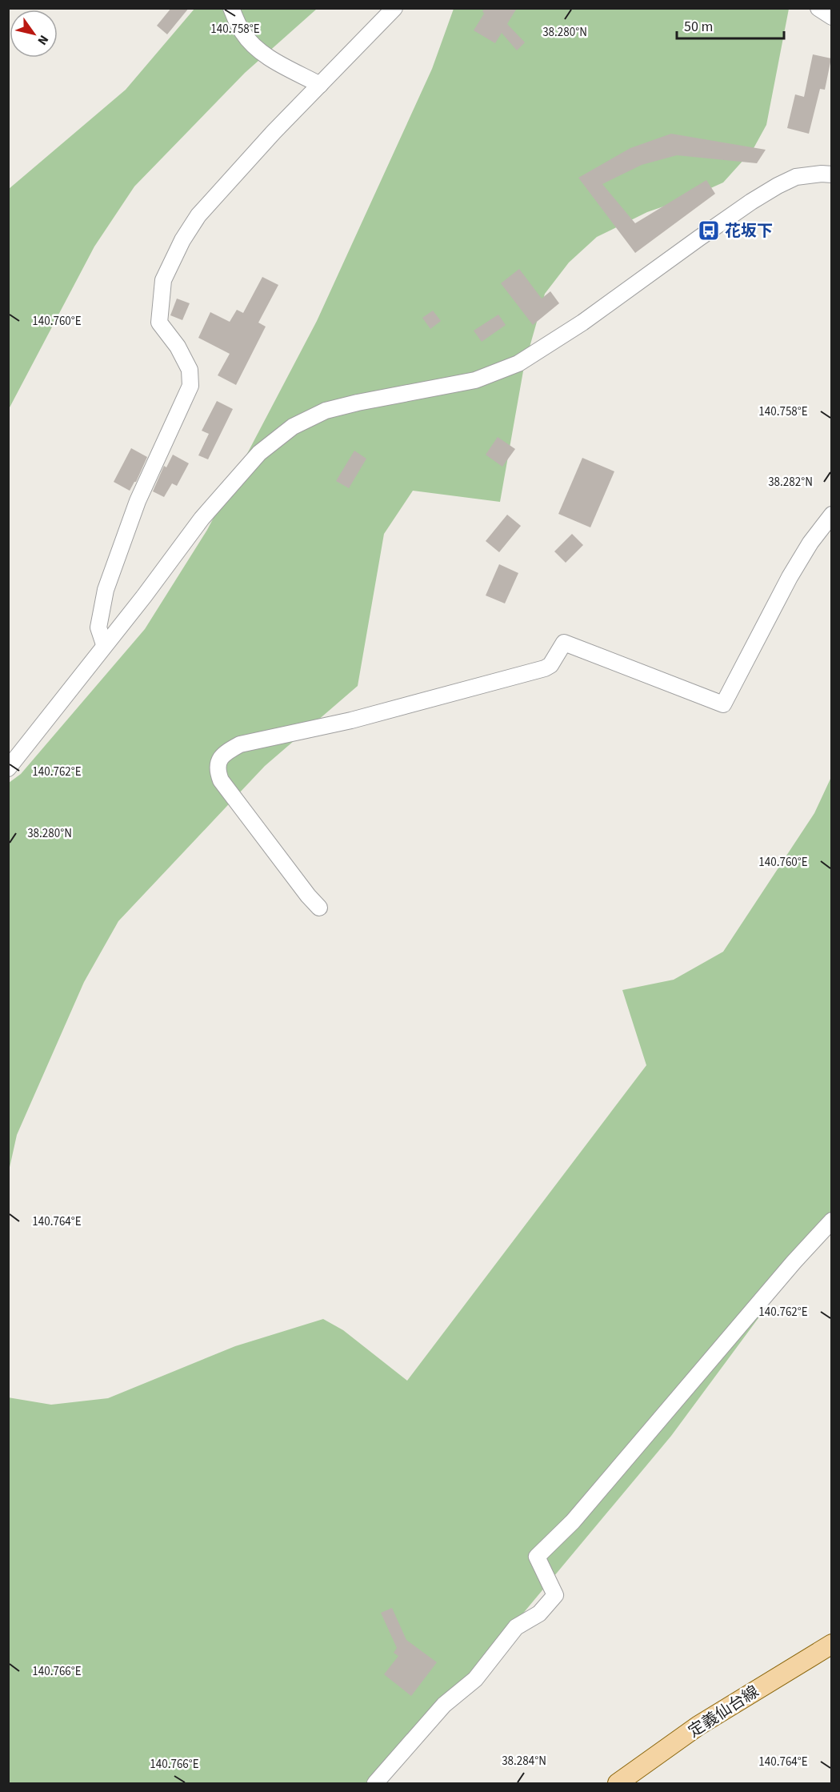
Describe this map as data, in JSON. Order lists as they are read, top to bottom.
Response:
{
  "streets": {
    "main road": ["定義仙台線"]
  },
  "places": {
    "bus stop": ["花坂下"]
  },
  "scale_bar": "50 m",
  "north": "bottom right",
  "coordinates": [
    "140.758°E",
    "38.280°N",
    "140.760°E",
    "38.282°N",
    "140.762°E",
    "140.764°E",
    "140.766°E",
    "38.284°N"
  ]
}
